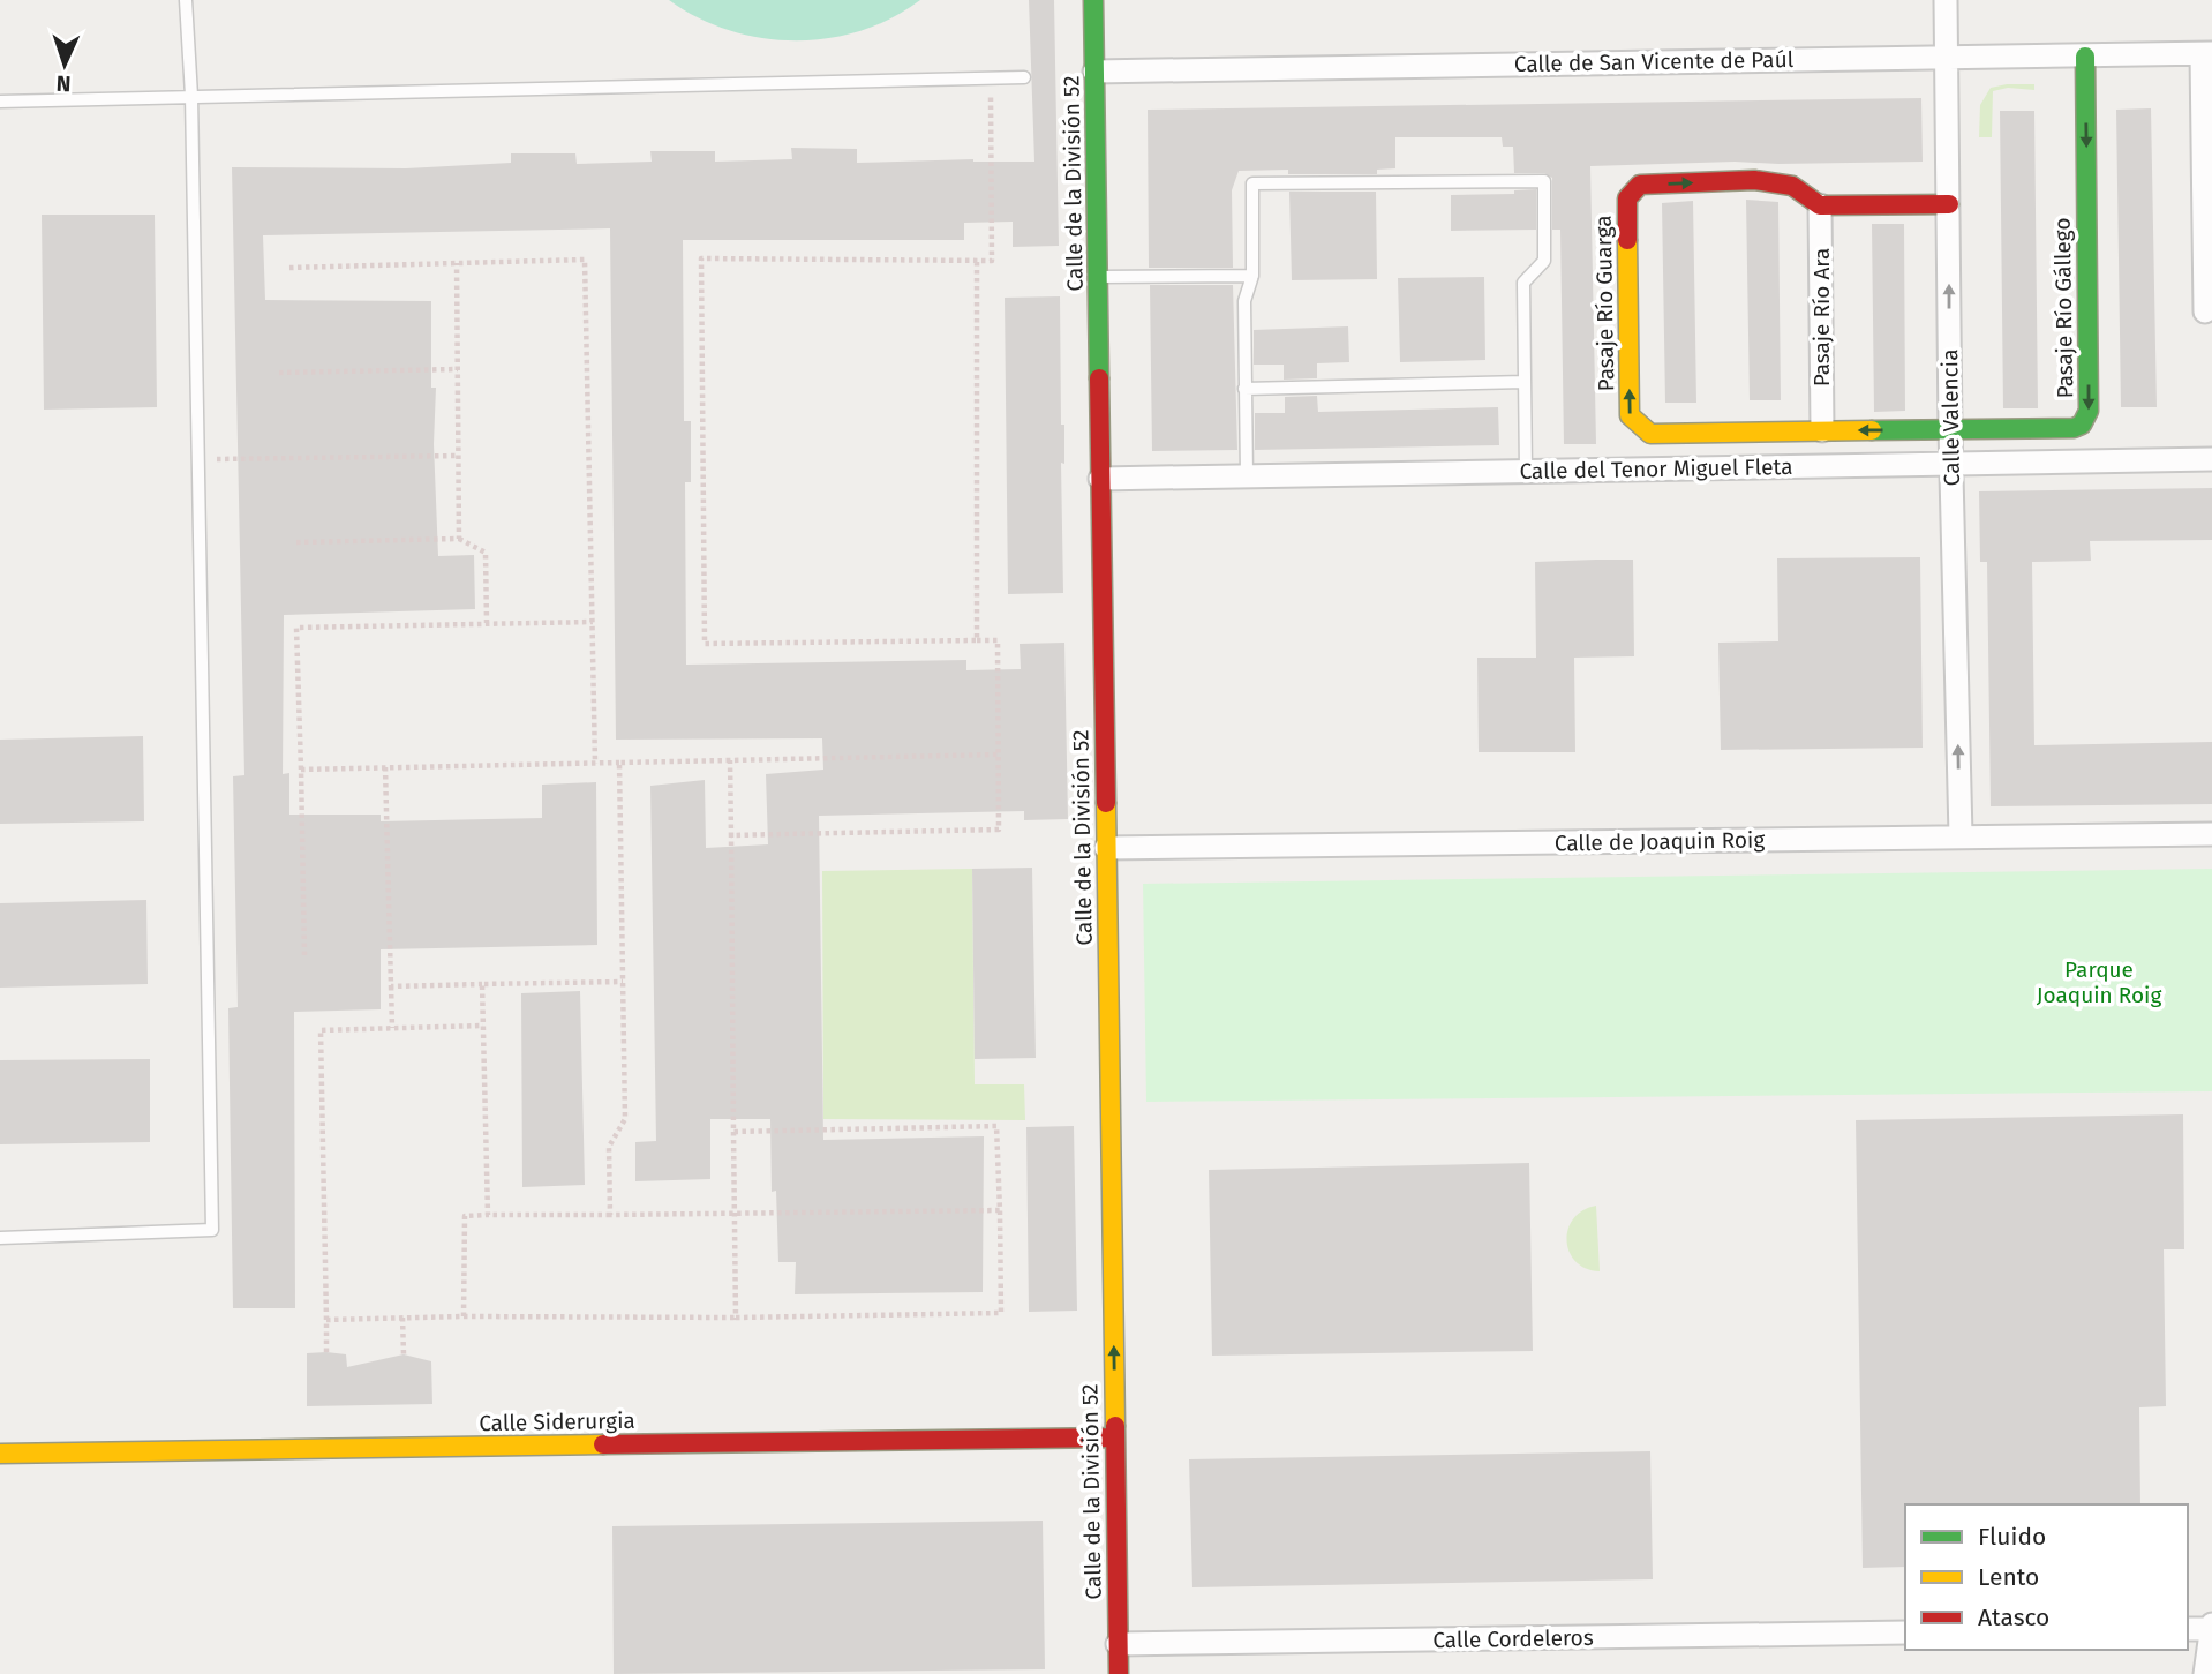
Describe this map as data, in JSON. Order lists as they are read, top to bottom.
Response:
{
  "streets": {
    "street": [
      "Calle de San Vicente de Paúl",
      "Calle de la División 52",
      "Pasaje Río Guarga",
      "Pasaje Río Gállego",
      "Pasaje Río Ara",
      "Calle Valencia",
      "Calle del Tenor Miguel Fleta",
      "Calle de Joaquin Roig",
      "Calle Siderurgia",
      "Calle Cordeleros"
    ]
  },
  "crossings": [
    ["Calle de San Vicente de Paúl", "Calle de la División 52"],
    ["Calle de San Vicente de Paúl", "Pasaje Río Gállego"],
    ["Calle de San Vicente de Paúl", "Calle Valencia"],
    ["Calle de la División 52", "Calle del Tenor Miguel Fleta"],
    ["Calle de la División 52", "Calle de Joaquin Roig"],
    ["Calle de la División 52", "Calle Siderurgia"],
    ["Calle de la División 52", "Calle Cordeleros"],
    ["Pasaje Río Guarga", "Pasaje Río Gállego"],
    ["Pasaje Río Guarga", "Pasaje Río Ara"],
    ["Pasaje Río Guarga", "Calle Valencia"],
    ["Pasaje Río Gállego", "Calle Valencia"],
    ["Calle Valencia", "Calle del Tenor Miguel Fleta"],
    ["Calle Valencia", "Calle de Joaquin Roig"]
  ],
  "one_way": ["Calle de la División 52", "Calle Valencia"],
  "parks": ["Parque Joaquin Roig"],
  "legend": ["Fluido", "Lento", "Atasco"],
  "north": "bottom"
}
